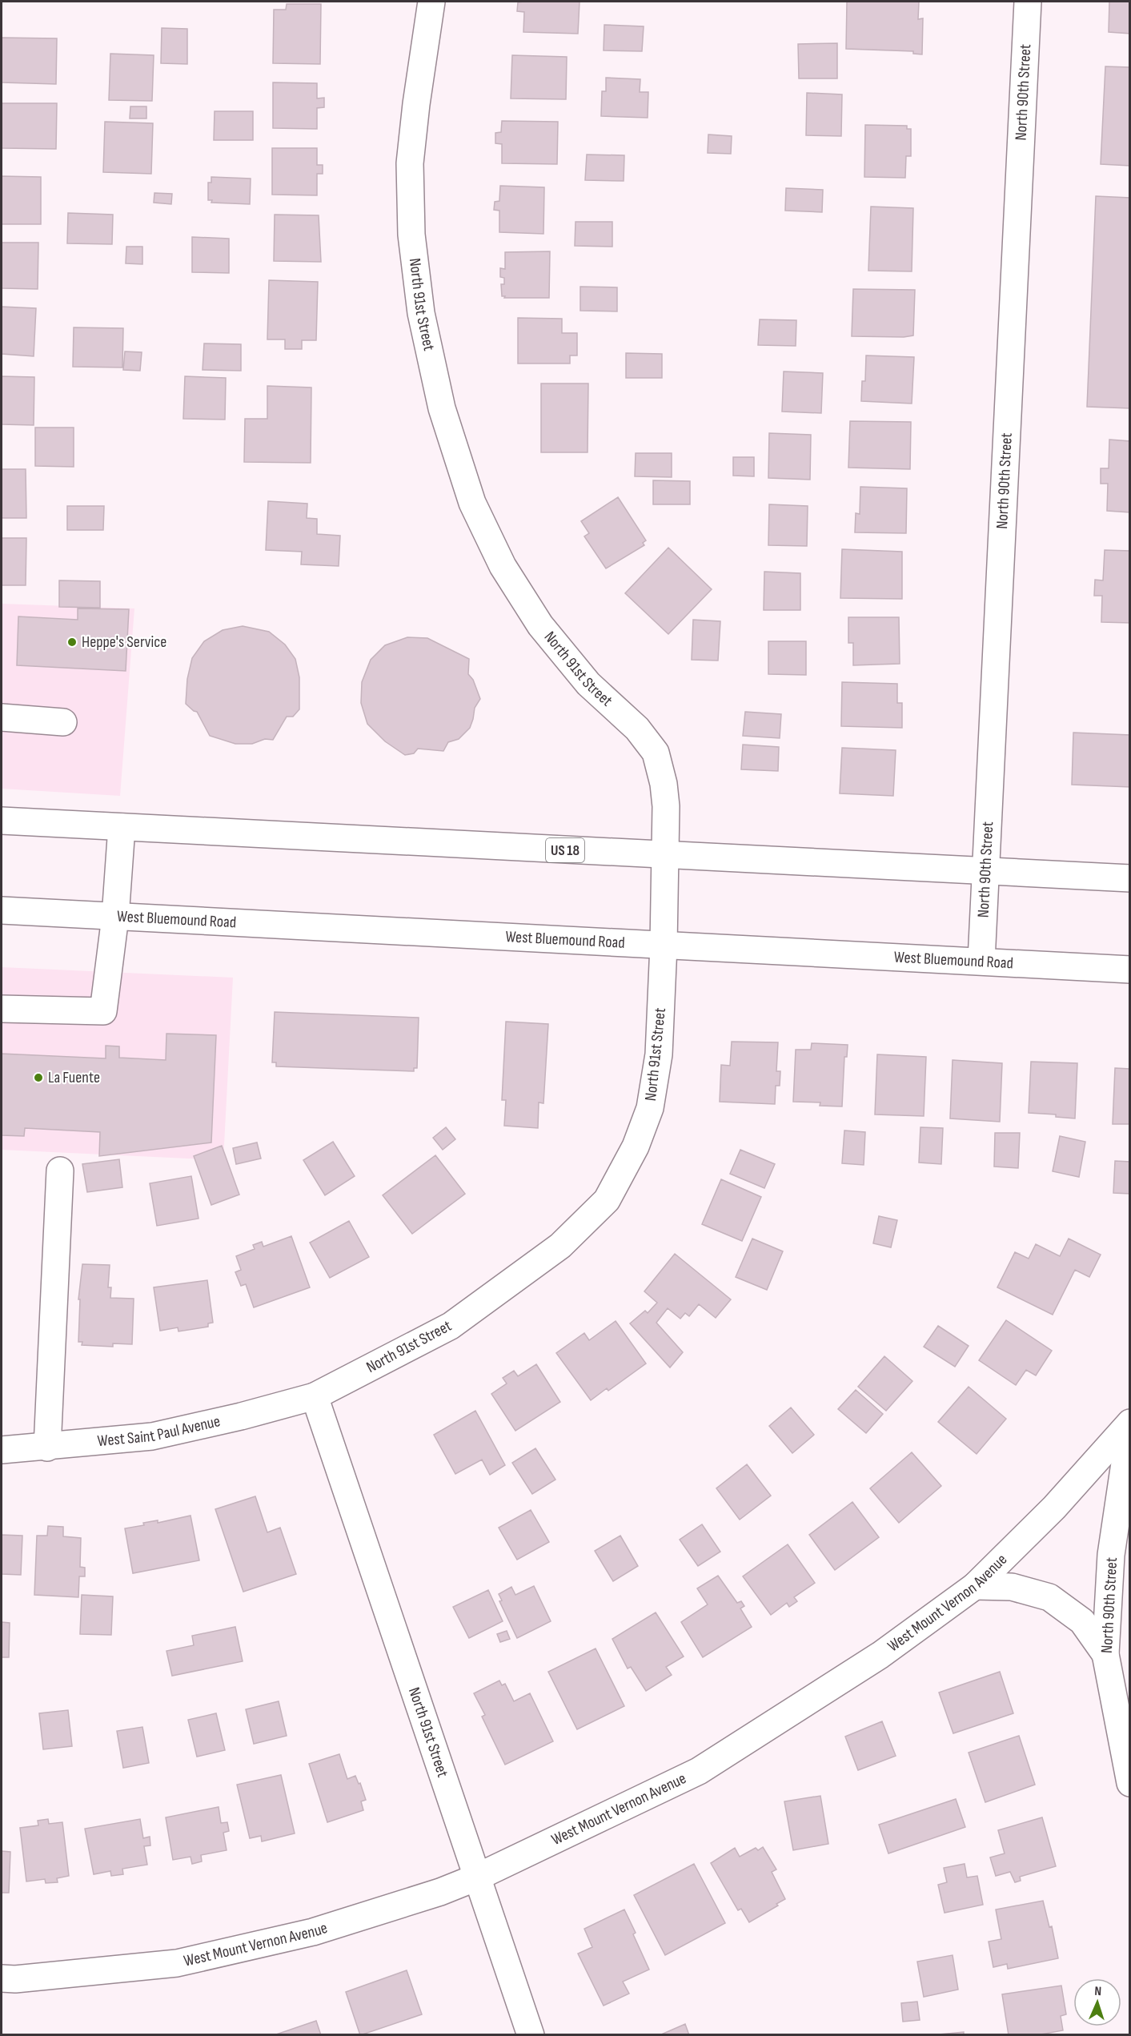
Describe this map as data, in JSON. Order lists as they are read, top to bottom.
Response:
{
  "streets": {
    "street": [
      "North 90th Street",
      "North 91st Street",
      "US 18",
      "West Bluemound Road",
      "West Saint Paul Avenue",
      "West Mount Vernon Avenue"
    ]
  },
  "crossings": [
    ["North 90th Street", "US 18"],
    ["North 90th Street", "West Bluemound Road"],
    ["North 90th Street", "West Mount Vernon Avenue"],
    ["North 91st Street", "US 18"],
    ["North 91st Street", "West Bluemound Road"],
    ["North 91st Street", "West Saint Paul Avenue"],
    ["North 91st Street", "West Mount Vernon Avenue"]
  ],
  "places": ["Heppe's Service", "La Fuente"],
  "north": "top"
}
